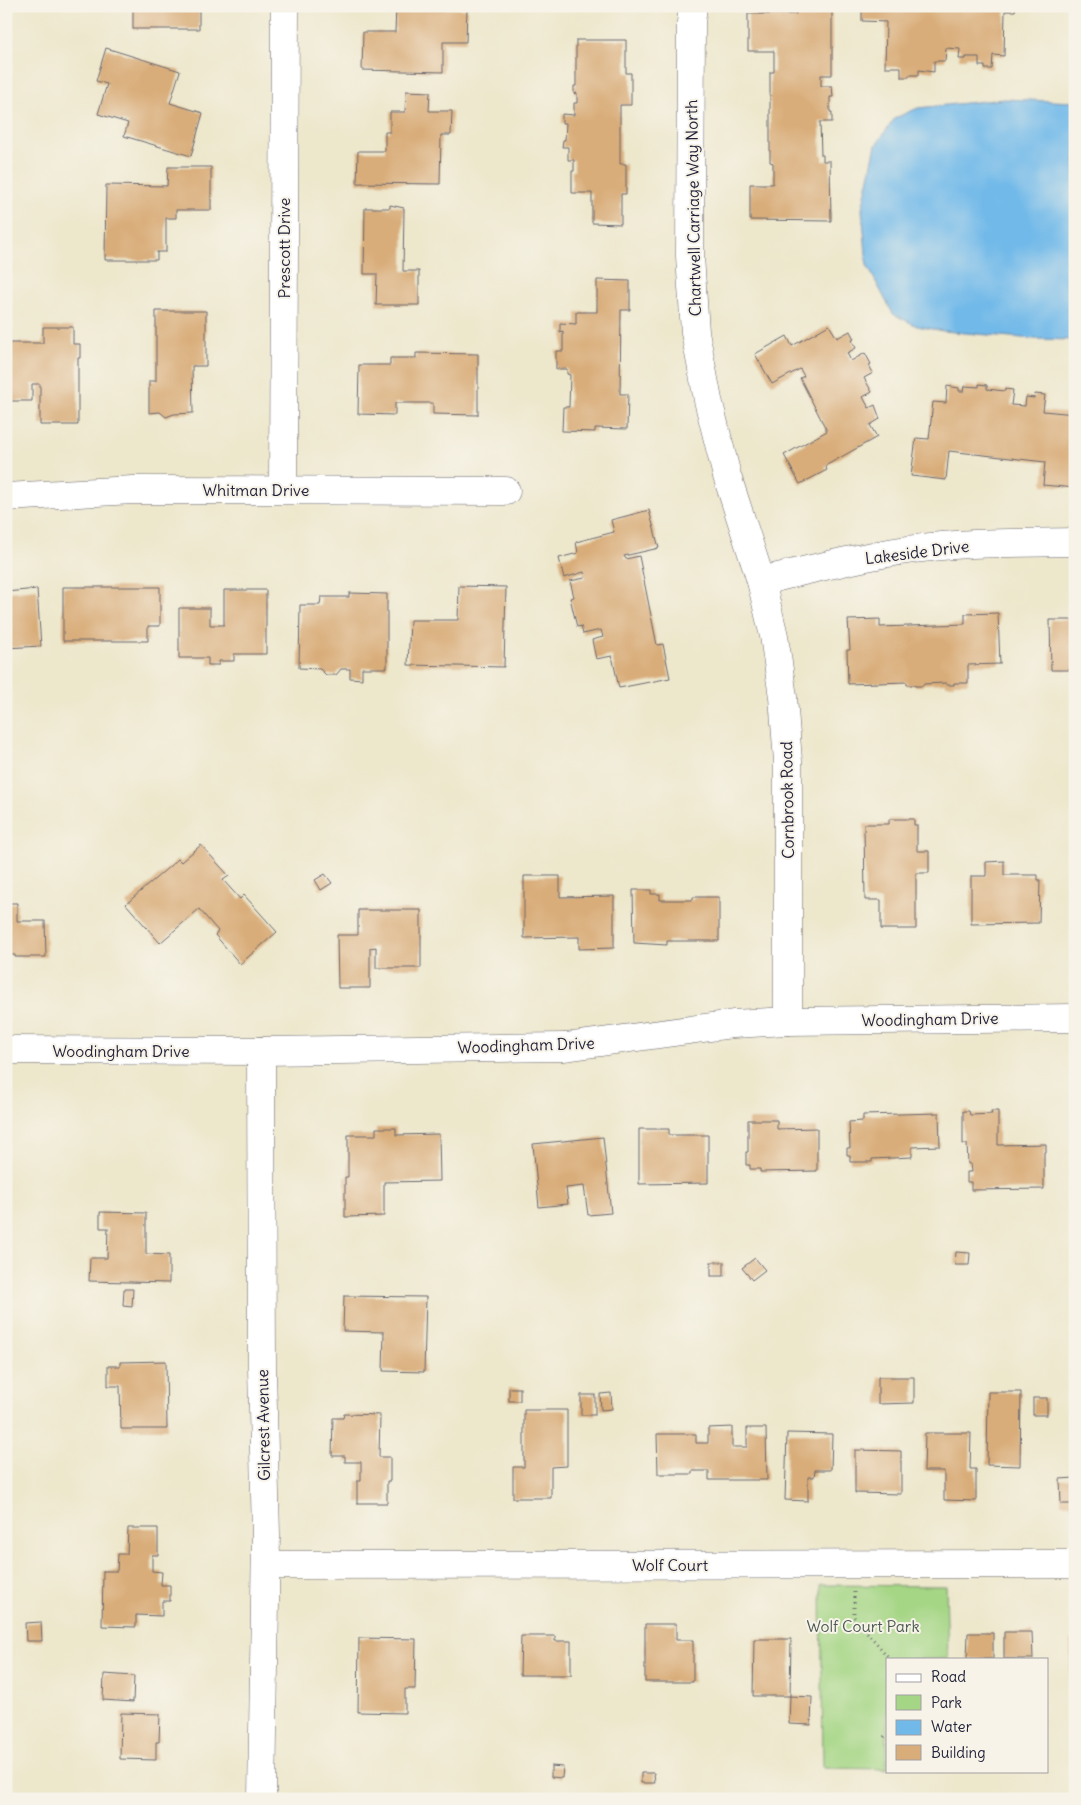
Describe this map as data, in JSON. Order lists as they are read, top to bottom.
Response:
{
  "streets": {
    "street": [
      "Chartwell Carriage Way North",
      "Prescott Drive",
      "Whitman Drive",
      "Lakeside Drive",
      "Cornbrook Road",
      "Woodingham Drive",
      "Gilcrest Avenue",
      "Wolf Court"
    ]
  },
  "crossings": [
    ["Chartwell Carriage Way North", "Lakeside Drive"],
    ["Chartwell Carriage Way North", "Cornbrook Road"],
    ["Prescott Drive", "Whitman Drive"],
    ["Lakeside Drive", "Cornbrook Road"],
    ["Cornbrook Road", "Woodingham Drive"],
    ["Woodingham Drive", "Gilcrest Avenue"],
    ["Gilcrest Avenue", "Wolf Court"]
  ],
  "parks": ["Wolf Court Park"],
  "legend": [
    "Road",
    "Park",
    "Water",
    "Building"
  ]
}
